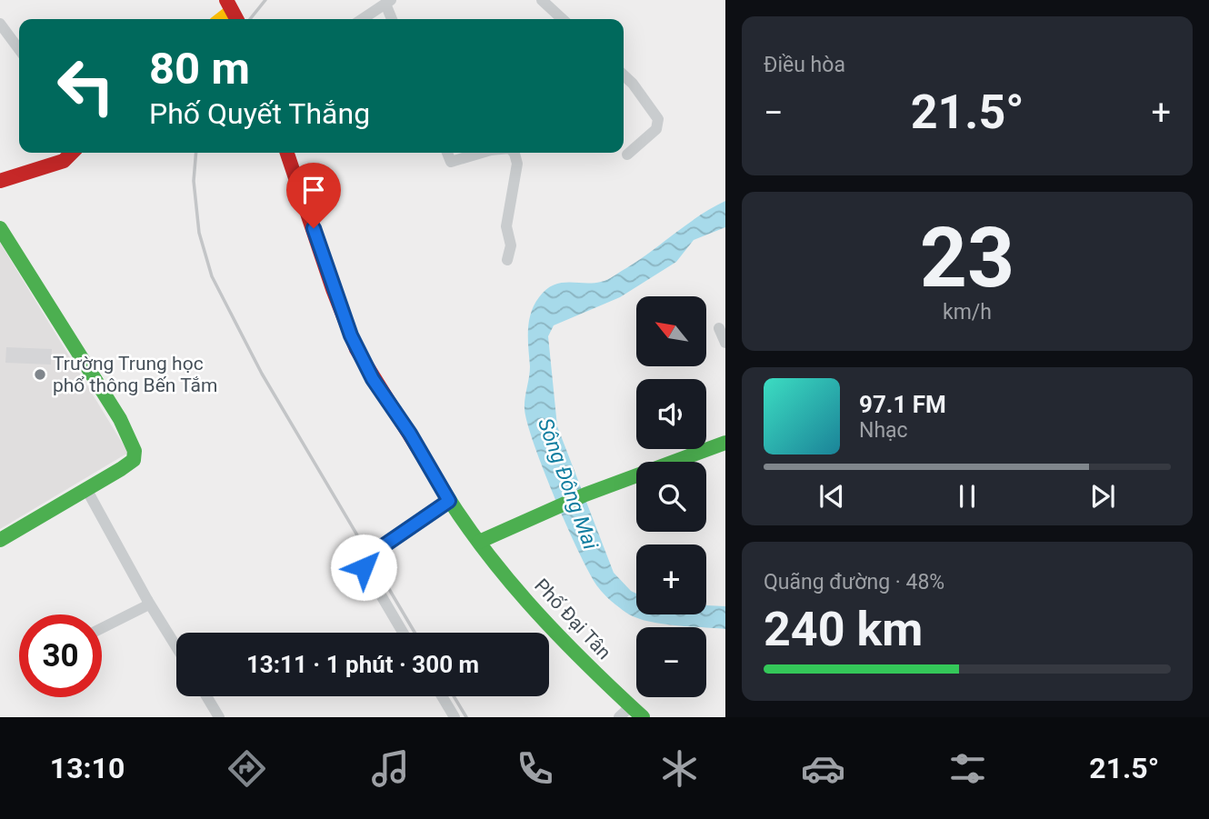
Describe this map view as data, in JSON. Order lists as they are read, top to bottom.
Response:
{
  "streets": {
    "street": ["Phố Đại Tân"]
  },
  "water": ["Sông Đông Mai"],
  "places": ["Trường Trung học phổ thông Bến Tắm"],
  "north": "top left",
  "page": {
    "tile": [
      "Điều hòa",
      ["23", "km/h"],
      ["Quãng đường · 48%", "240 km"]
    ],
    "turn": ["80 m", "Phố Quyết Thắng"],
    "heat": ["−", "21.5°", "+"],
    "map_buttons": ["+", "−"],
    "song": ["97.1 FM", "Nhạc"],
    "limit": "30",
    "trip": "13:11 · 1 phút · 300 m",
    "tabs": ["13:10", "21.5°"]
  }
}
